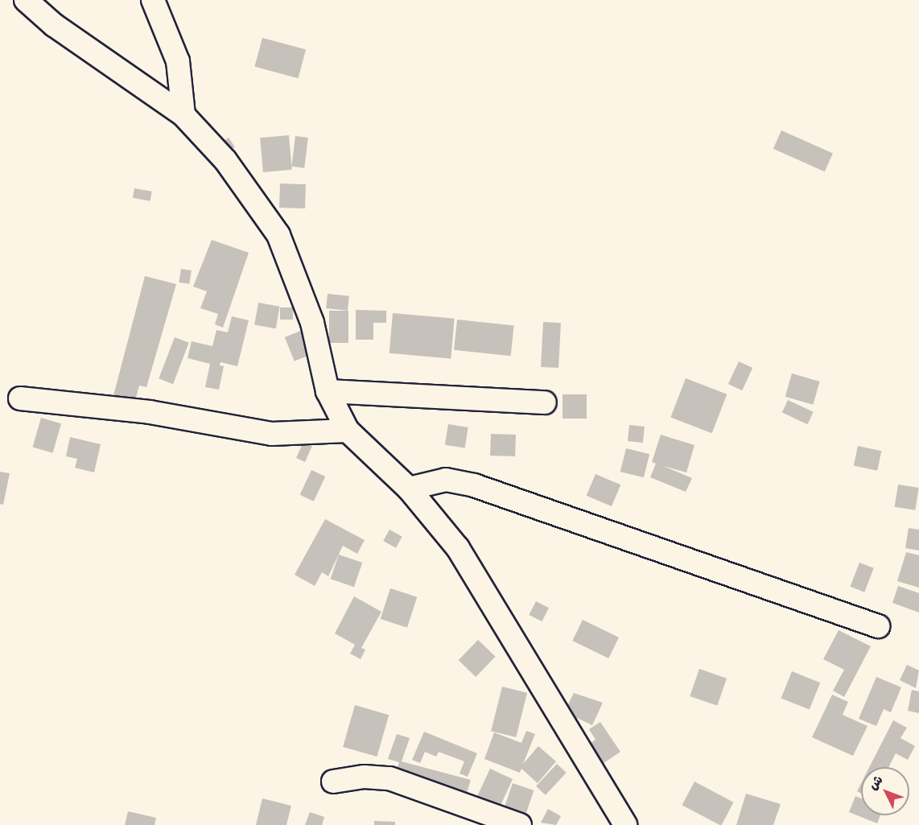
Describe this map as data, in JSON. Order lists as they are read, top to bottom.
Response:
{
  "north": "top left"
}
